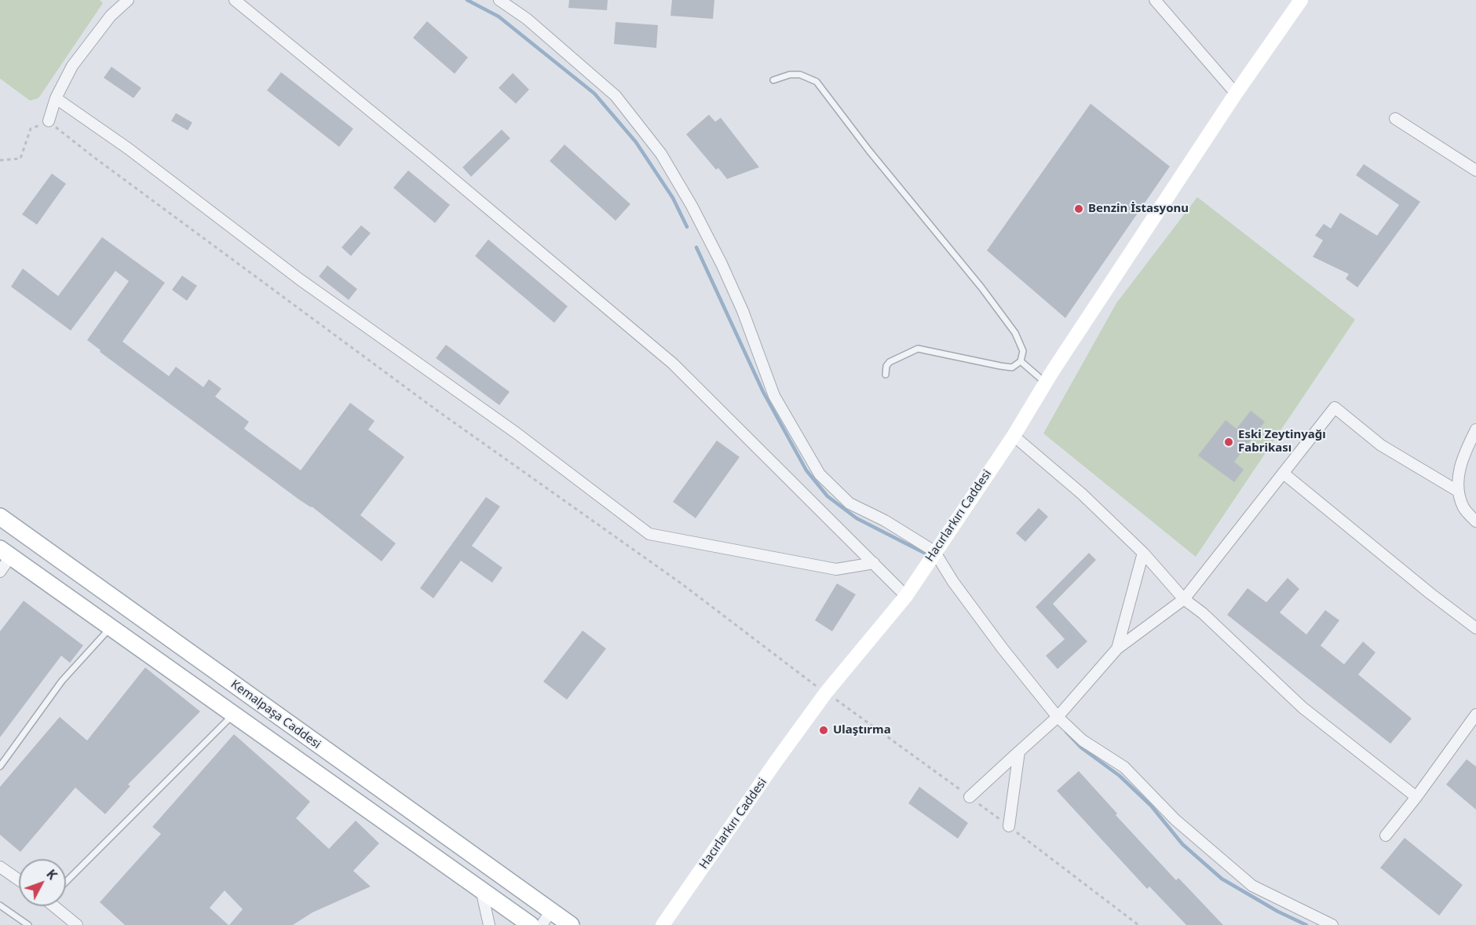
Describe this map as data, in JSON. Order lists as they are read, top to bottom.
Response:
{
  "streets": {
    "main road": ["Kemalpaşa Caddesi"],
    "street": ["Hacırlarkırı Caddesi"]
  },
  "places": ["Benzin İstasyonu", "Eski Zeytinyağı Fabrikası", "Ulaştırma"],
  "north": "top right"
}
